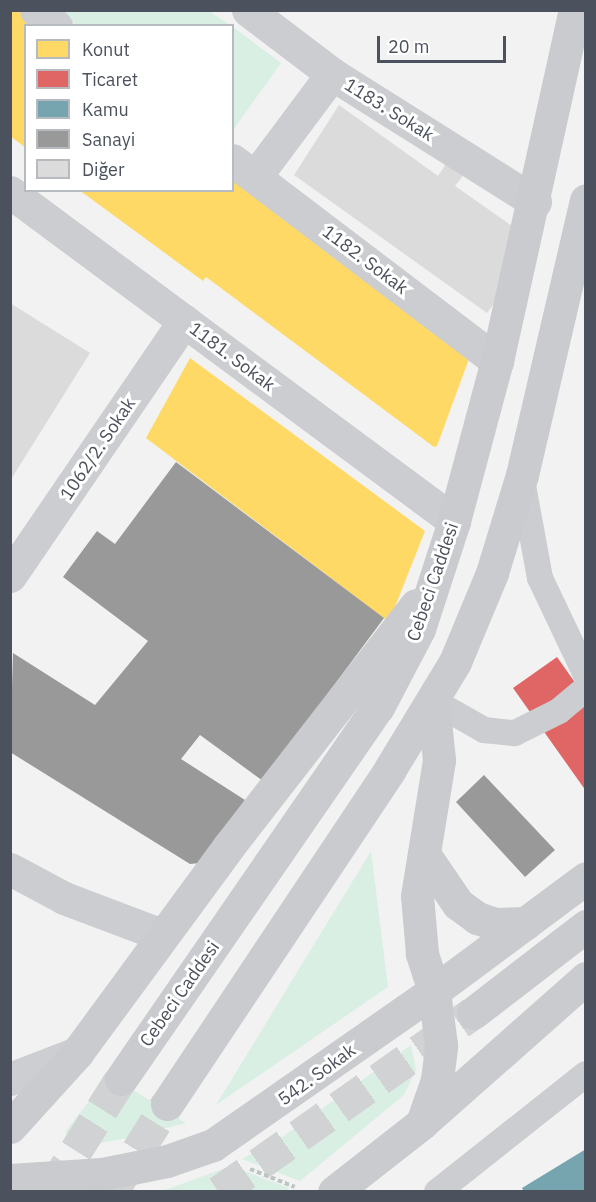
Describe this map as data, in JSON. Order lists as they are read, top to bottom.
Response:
{
  "streets": {
    "main road": ["Cebeci Caddesi", "542. Sokak"],
    "street": [
      "1183. Sokak",
      "1182. Sokak",
      "1181. Sokak",
      "1062/2. Sokak"
    ]
  },
  "crossings": [
    ["1183. Sokak", "Cebeci Caddesi"],
    ["1182. Sokak", "Cebeci Caddesi"],
    ["1181. Sokak", "1062/2. Sokak"],
    ["1181. Sokak", "Cebeci Caddesi"]
  ],
  "legend": [
    "Konut",
    "Ticaret",
    "Kamu",
    "Sanayi",
    "Diğer"
  ],
  "scale_bar": "20 m"
}
